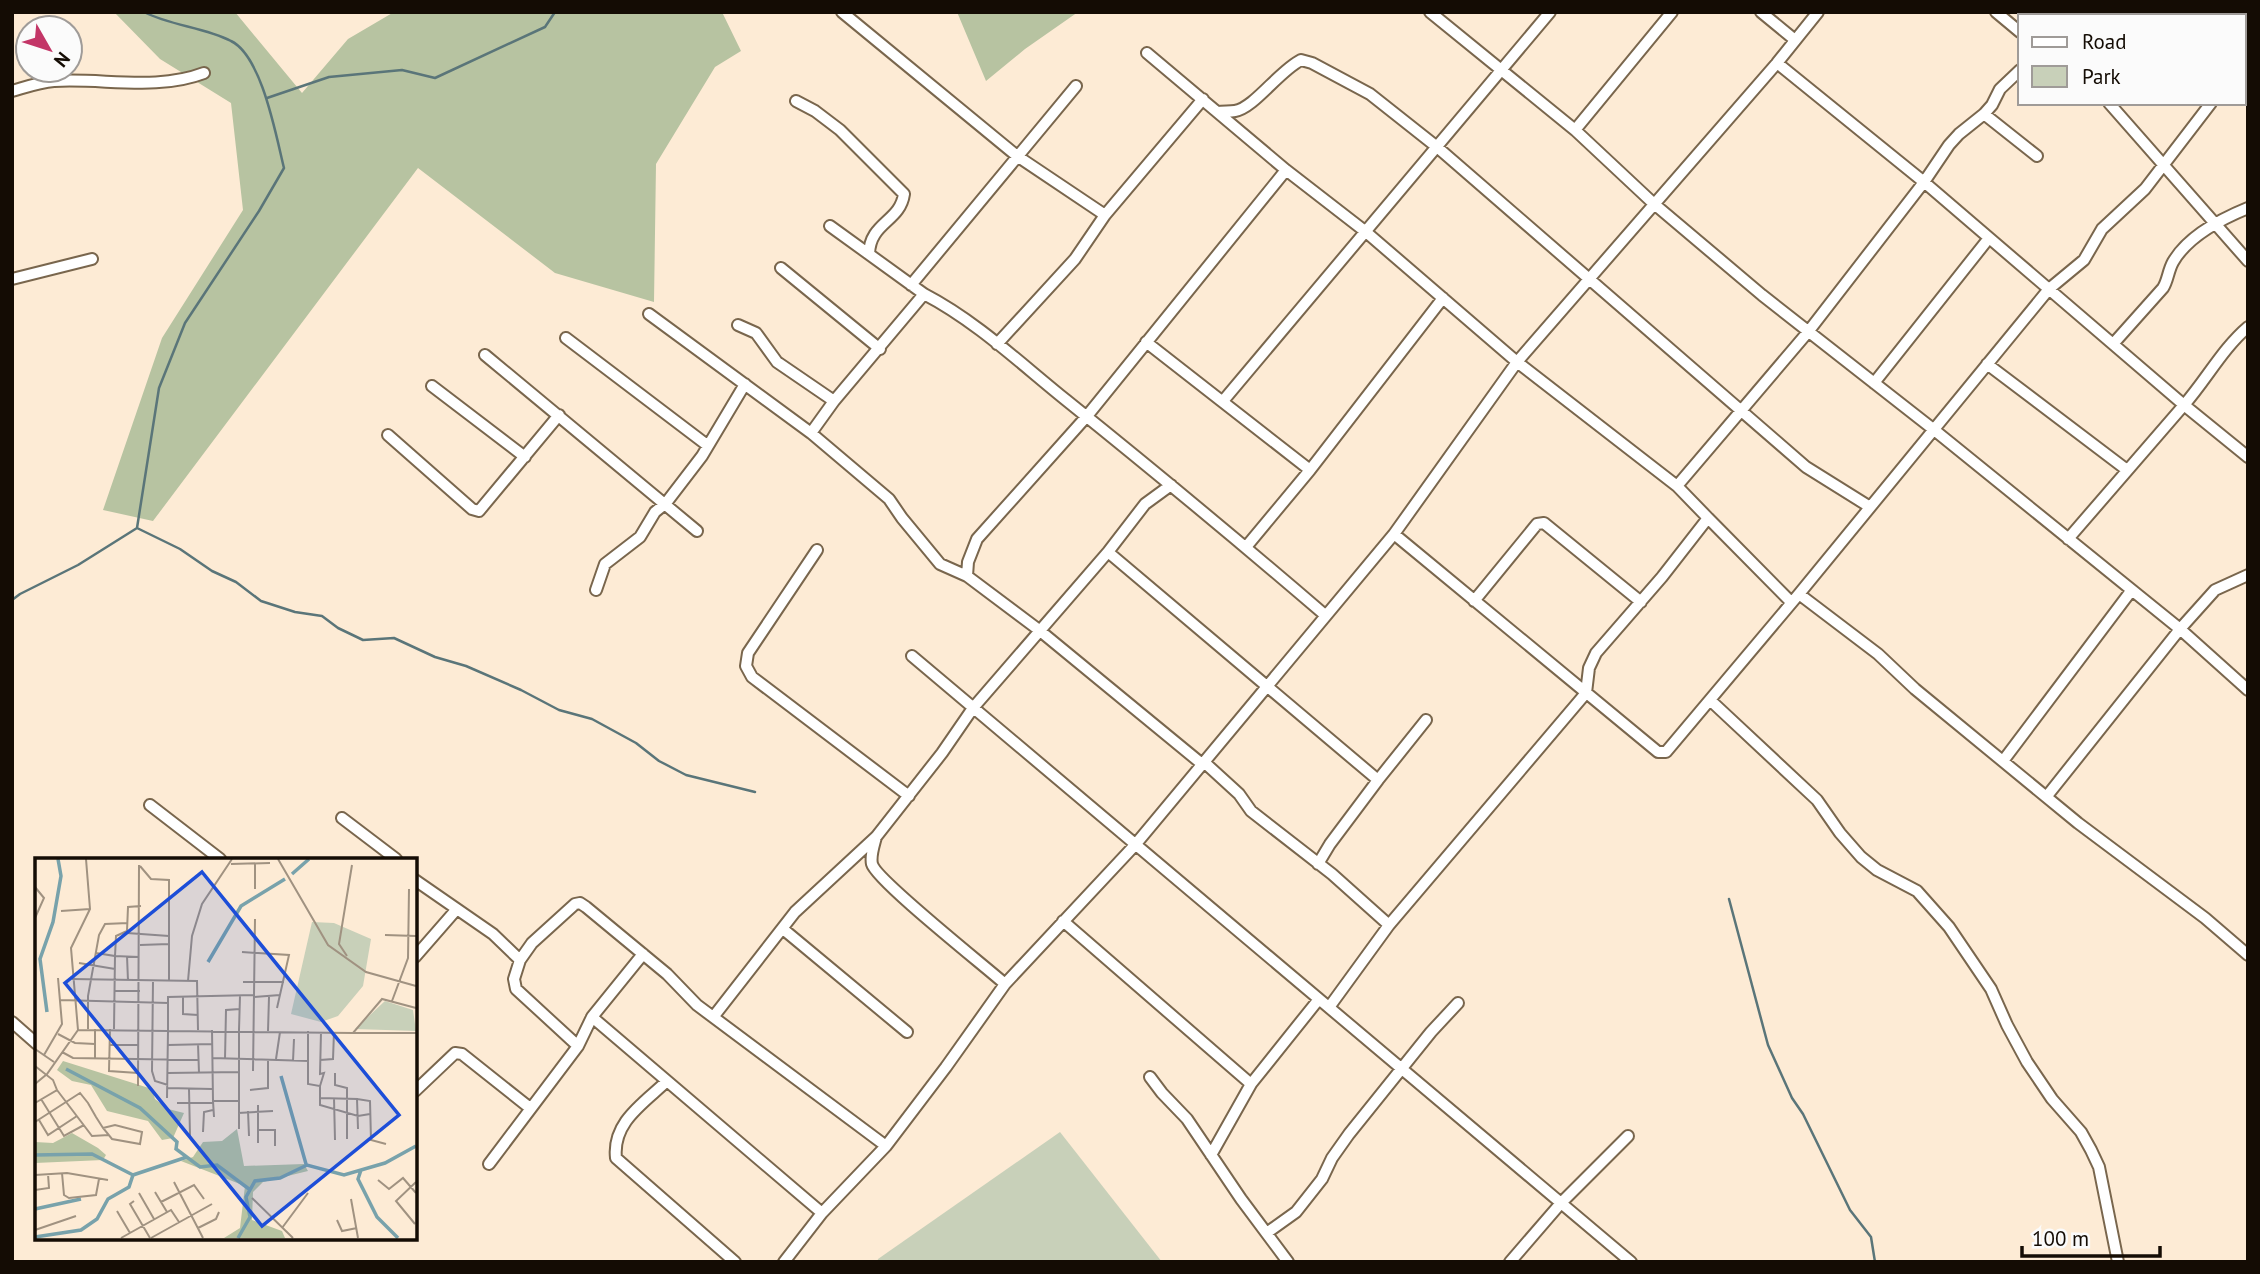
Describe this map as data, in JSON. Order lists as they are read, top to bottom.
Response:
{
  "legend": ["Road", "Park"],
  "scale_bar": "100 m",
  "north": "bottom right"
}
